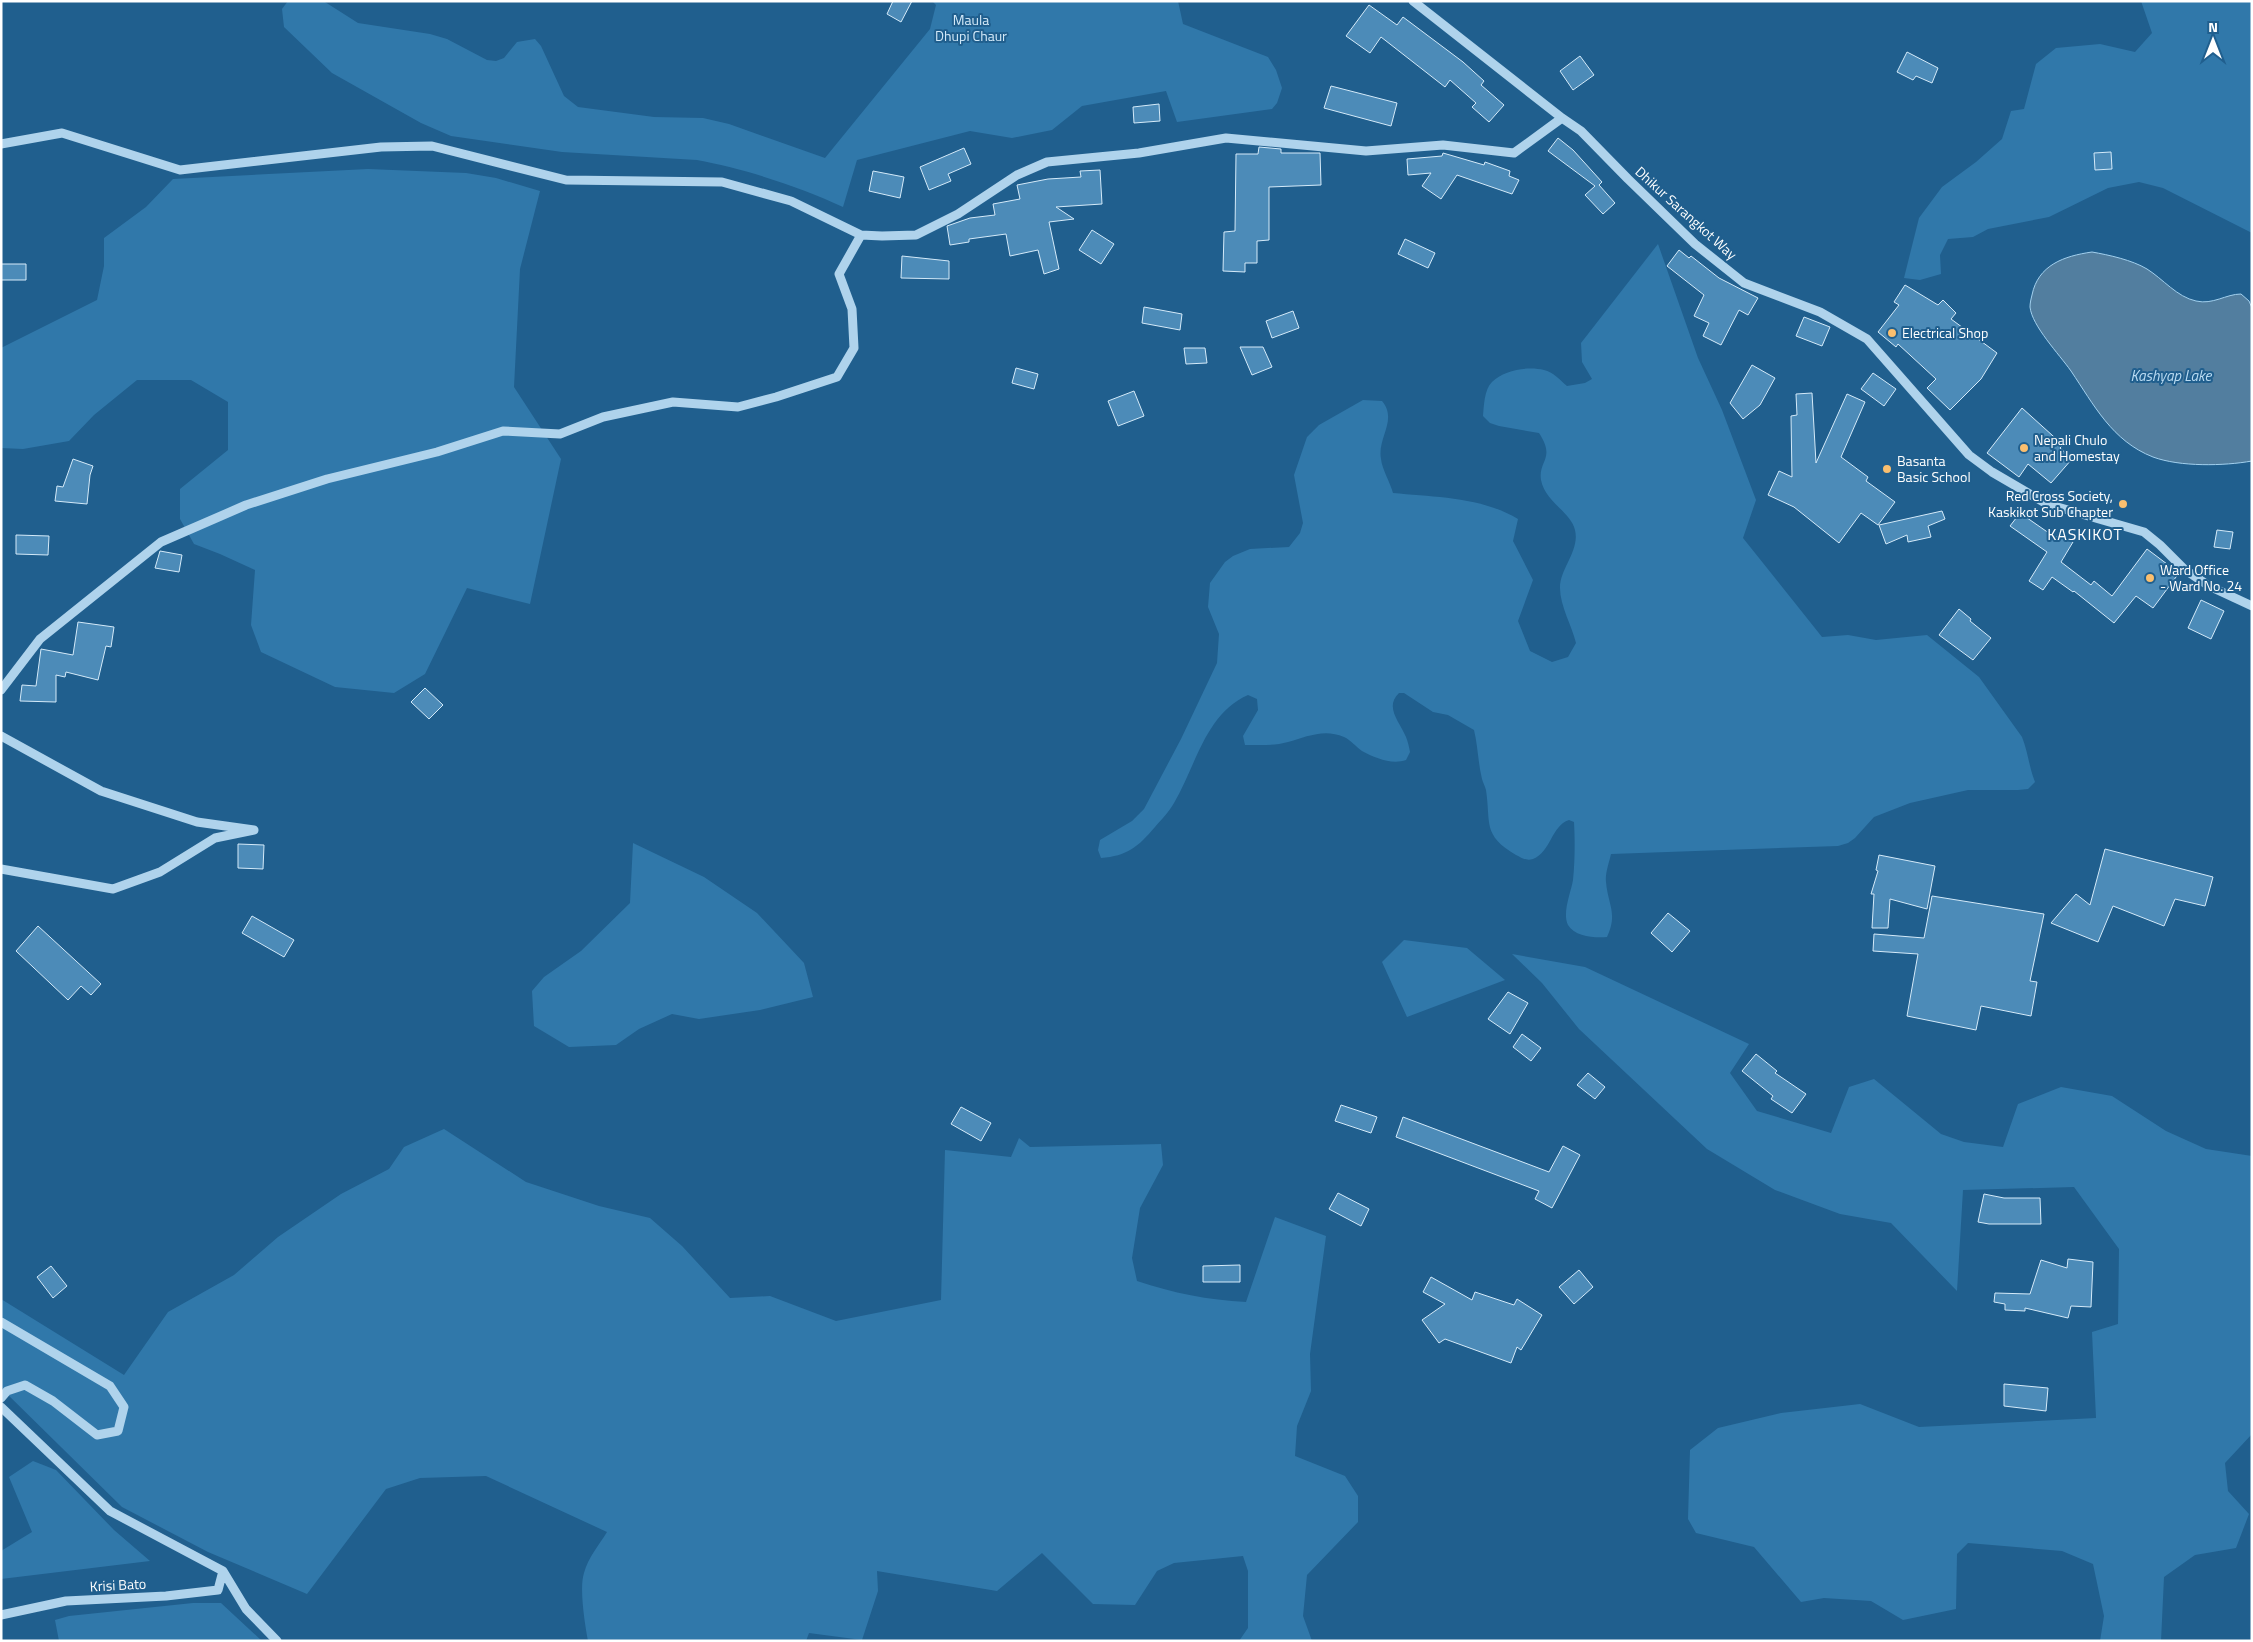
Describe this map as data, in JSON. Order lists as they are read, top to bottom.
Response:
{
  "streets": {
    "street": ["Dhikur Sarangkot Way", "Krisi Bato"]
  },
  "districts": ["KASKIKOT"],
  "water": ["Kashyap Lake"],
  "parks": ["Maula Dhupi Chaur"],
  "places": [
    "Electrical Shop",
    "Nepali Chulo and Homestay",
    "Basanta Basic School",
    "Red Cross Society, Kaskikot Sub Chapter",
    "Ward Office - Ward No. 24"
  ],
  "north": "top"
}
